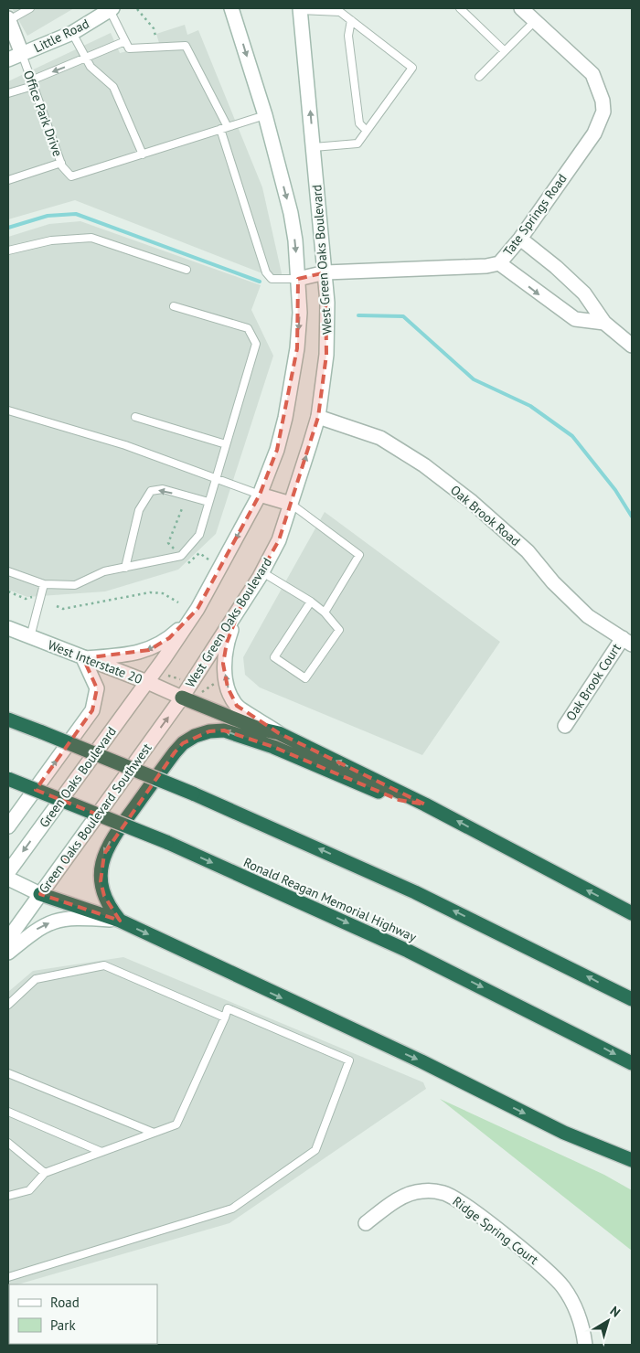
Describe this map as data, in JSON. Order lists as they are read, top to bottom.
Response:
{
  "streets": {
    "highway": ["Ronald Reagan Memorial Highway"],
    "main road": [
      "Little Road",
      "Office Park Drive",
      "Tate Springs Road",
      "West Green Oaks Boulevard",
      "Oak Brook Road",
      "West Interstate 20",
      "Oak Brook Court",
      "Green Oaks Boulevard",
      "Green Oaks Boulevard Southwest",
      "Ridge Spring Court"
    ]
  },
  "crossings": [
    ["Little Road", "Office Park Drive"],
    ["Tate Springs Road", "West Green Oaks Boulevard"],
    ["West Green Oaks Boulevard", "Oak Brook Road"],
    ["West Green Oaks Boulevard", "West Interstate 20"],
    ["West Green Oaks Boulevard", "Green Oaks Boulevard"],
    ["West Green Oaks Boulevard", "Green Oaks Boulevard Southwest"],
    ["Oak Brook Road", "Oak Brook Court"],
    ["West Interstate 20", "Green Oaks Boulevard"],
    ["West Interstate 20", "Green Oaks Boulevard Southwest"]
  ],
  "legend": ["Road", "Park"],
  "north": "top right"
}
